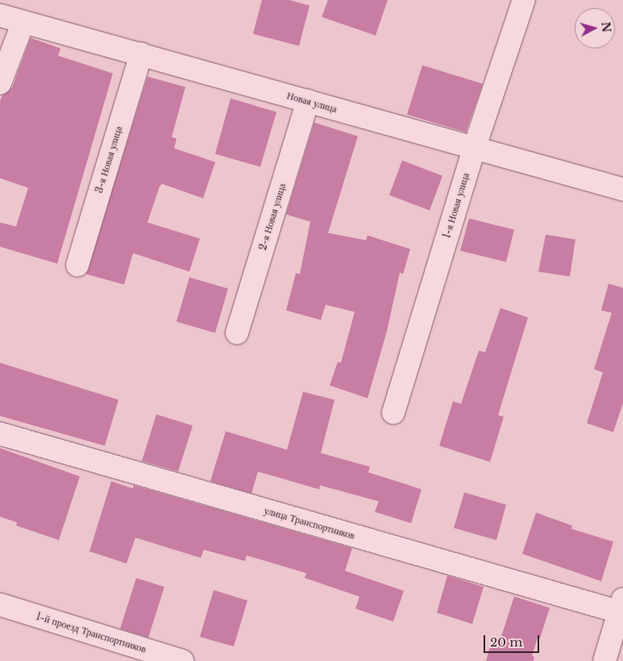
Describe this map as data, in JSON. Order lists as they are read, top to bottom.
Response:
{
  "streets": {
    "street": [
      "Новая улица",
      "3-я Новая улица",
      "1-я Новая улица",
      "2-я Новая улица",
      "улица Транспортников",
      "1-й проезд Транспортников"
    ]
  },
  "crossings": [
    ["Новая улица", "3-я Новая улица"],
    ["Новая улица", "1-я Новая улица"],
    ["Новая улица", "2-я Новая улица"]
  ],
  "scale_bar": "20 m",
  "north": "right"
}
